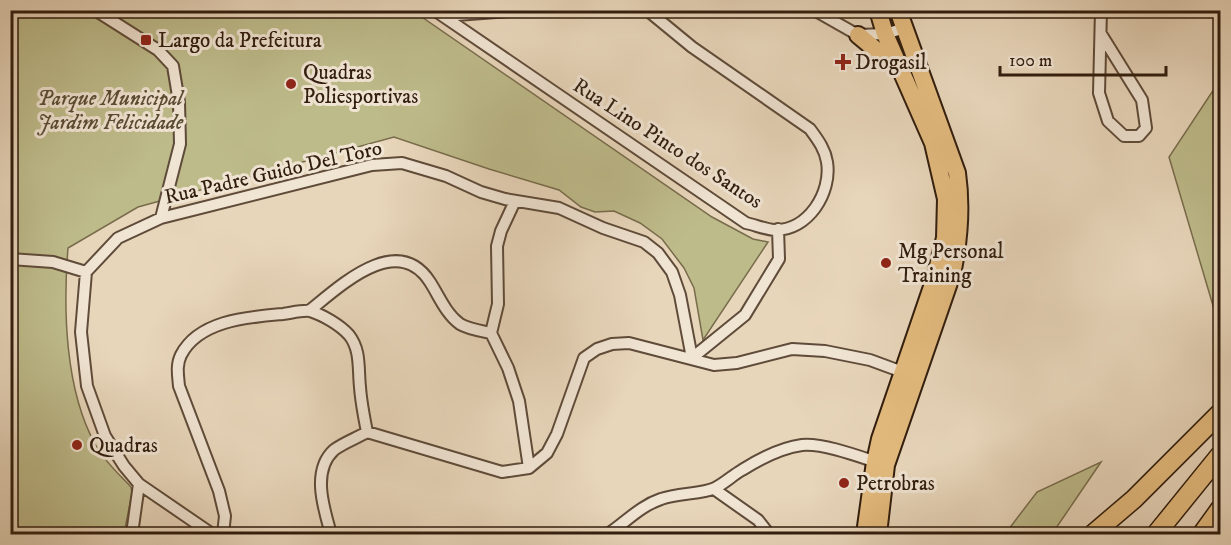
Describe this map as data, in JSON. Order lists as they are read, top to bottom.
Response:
{
  "streets": {
    "street": ["Rua Lino Pinto dos Santos", "Rua Padre Guido Del Toro"]
  },
  "parks": ["Parque Municipal Jardim Felicidade"],
  "places": {
    "transit": ["Largo da Prefeitura"],
    "health": ["Drogasil"],
    "other": [
      "Quadras Poliesportivas",
      "Mg Personal Training",
      "Quadras",
      "Petrobras"
    ]
  },
  "scale_bar": "100 m"
}
